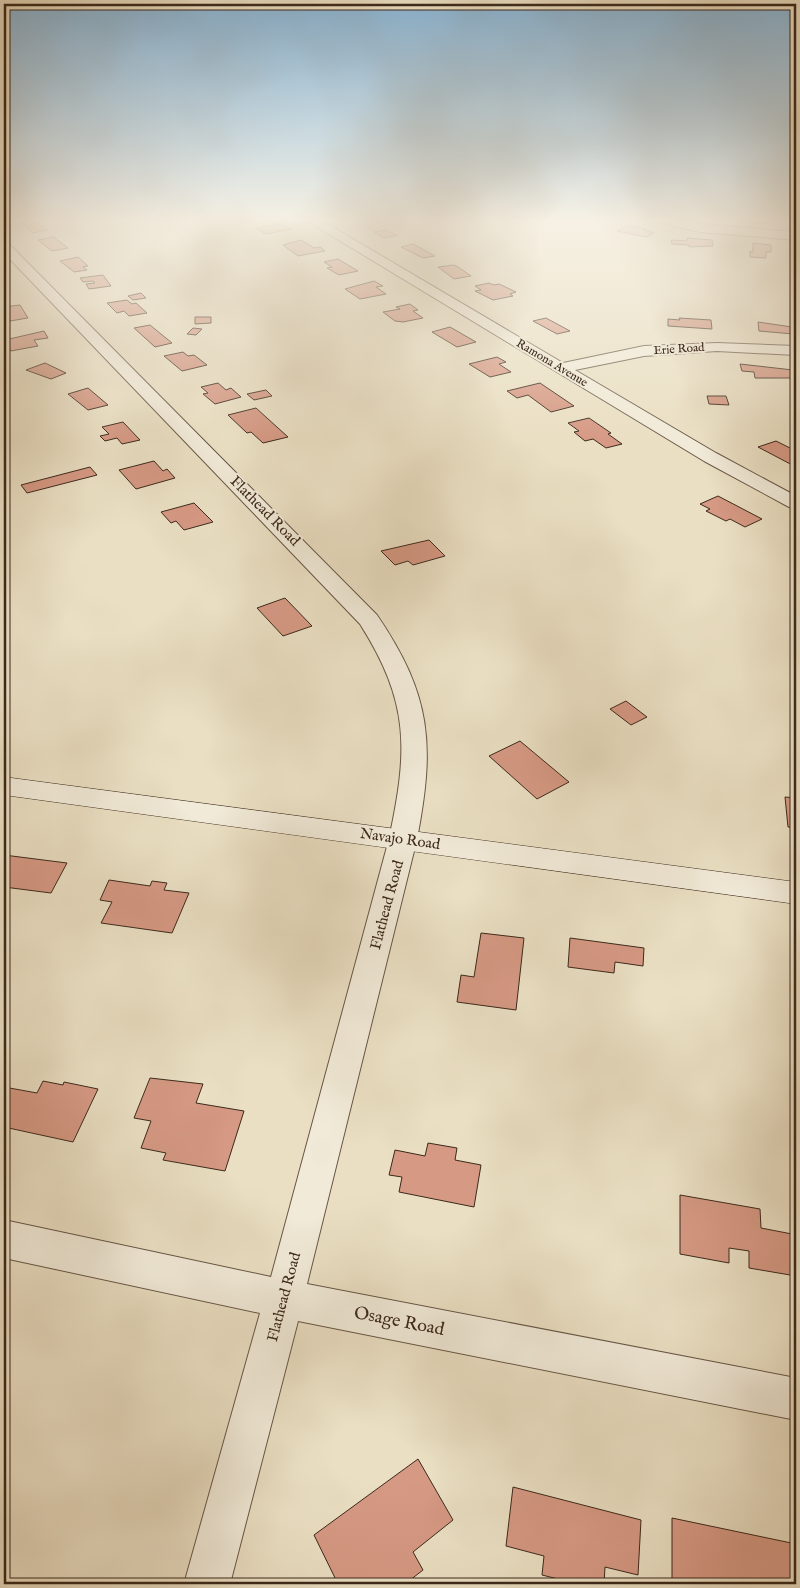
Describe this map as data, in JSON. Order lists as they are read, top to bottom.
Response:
{
  "streets": {
    "main road": ["Navajo Road"],
    "street": [
      "Erie Road",
      "Ramona Avenue",
      "Flathead Road",
      "Osage Road"
    ]
  },
  "crossings": [
    ["Erie Road", "Ramona Avenue"],
    ["Flathead Road", "Navajo Road"],
    ["Flathead Road", "Osage Road"]
  ]
}
